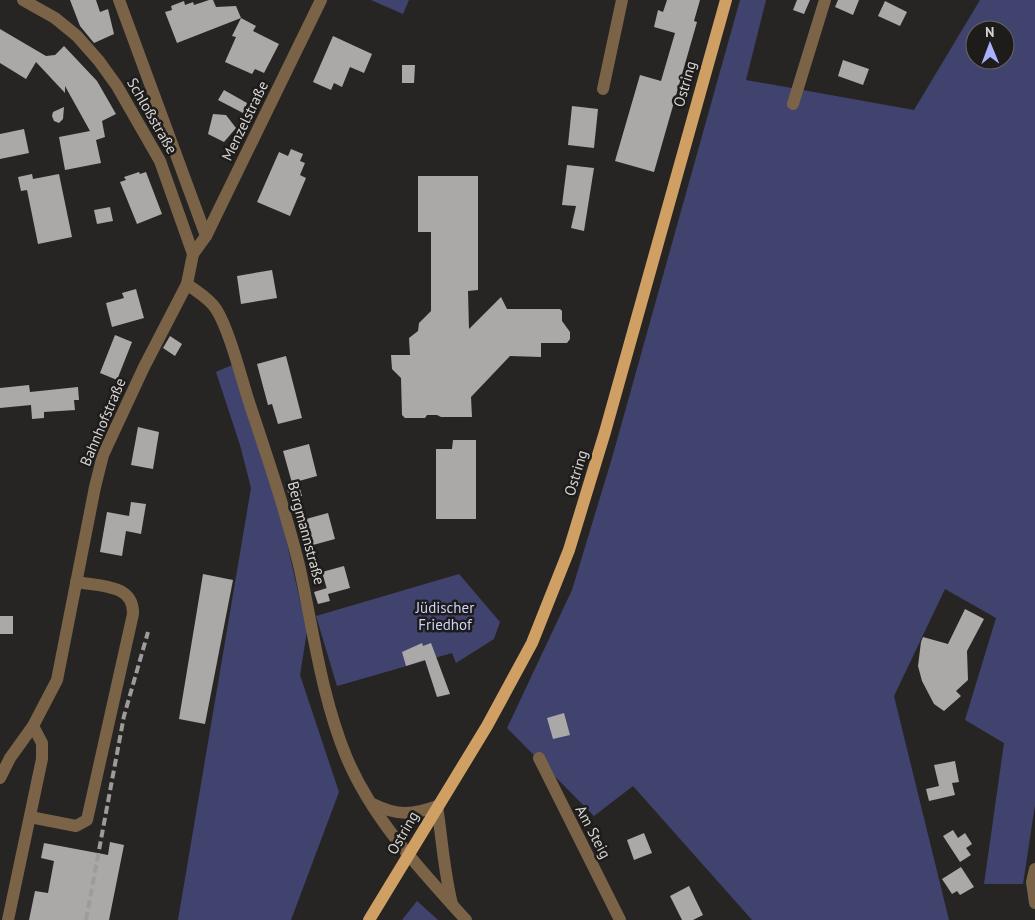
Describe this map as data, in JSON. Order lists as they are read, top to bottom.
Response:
{
  "streets": {
    "main road": ["Ostring"],
    "street": [
      "Schloßstraße",
      "Menzelstraße",
      "Bahnhofstraße",
      "Bergmannstraße",
      "Am Steig"
    ]
  },
  "crossings": [
    ["Ostring", "Bergmannstraße"],
    ["Schloßstraße", "Menzelstraße"],
    ["Bahnhofstraße", "Bergmannstraße"]
  ],
  "parks": ["Jüdischer Friedhof"],
  "north": "top"
}
